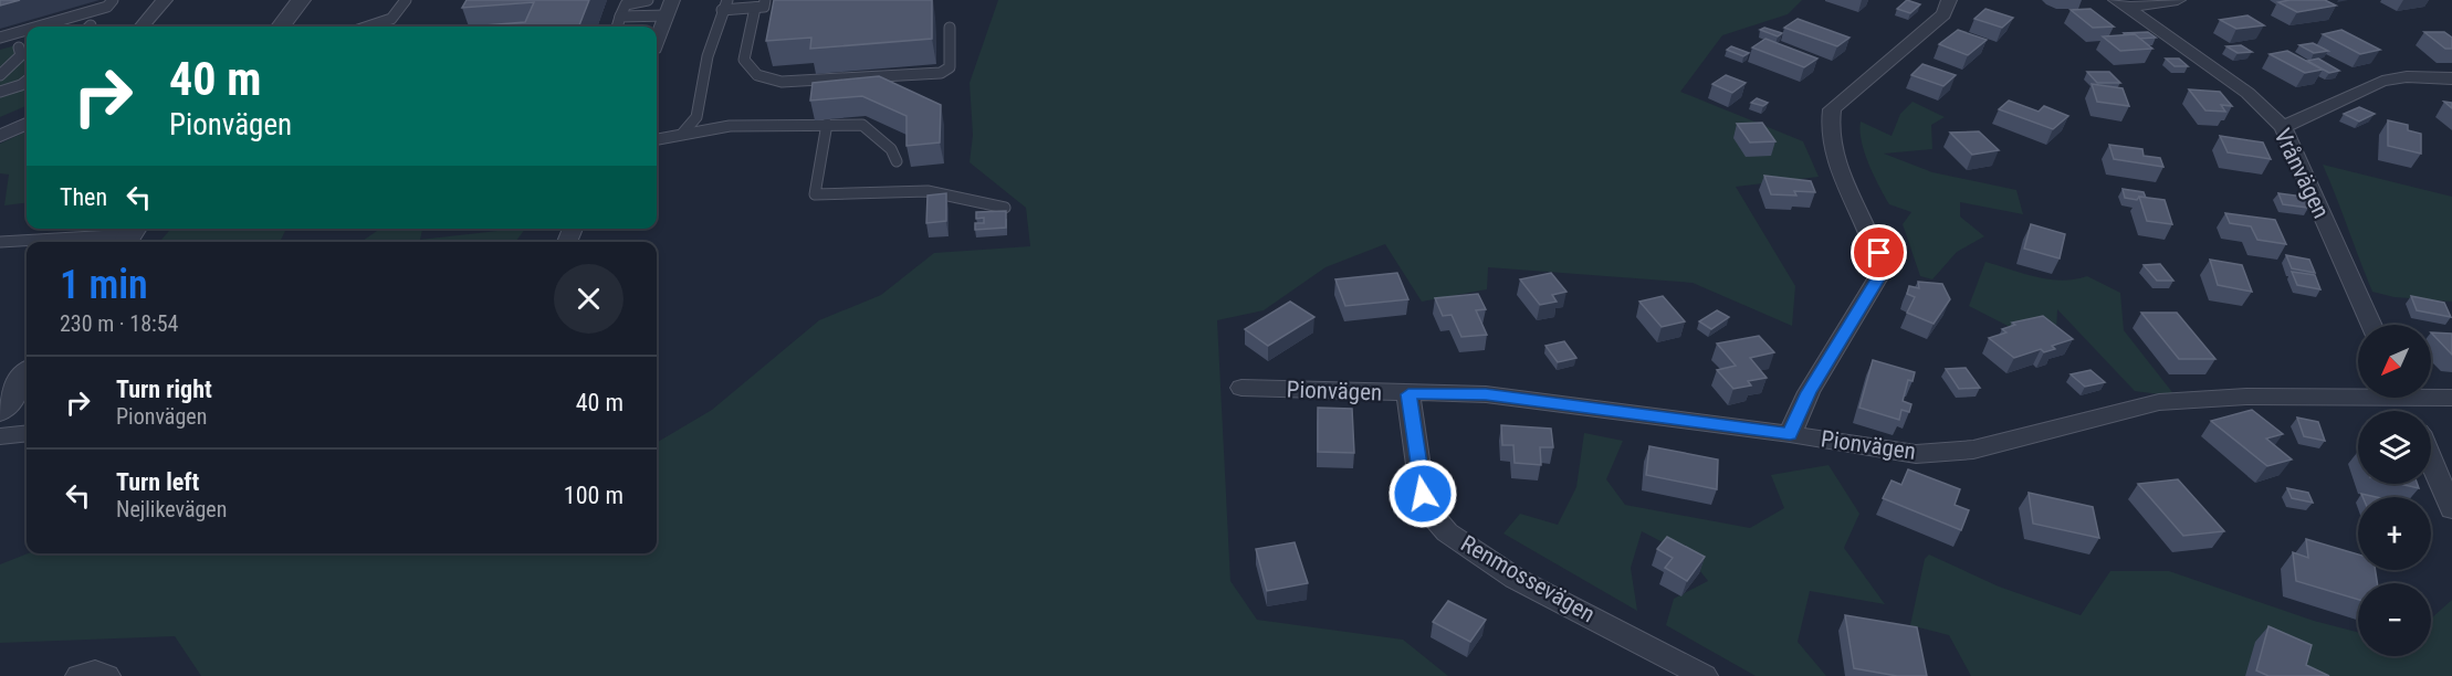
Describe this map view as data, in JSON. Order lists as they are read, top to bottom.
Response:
{
  "streets": {
    "street": ["Vrånvägen", "Pionvägen", "Renmossevägen"]
  },
  "crossings": [
    ["Pionvägen", "Renmossevägen"]
  ],
  "north": "bottom left",
  "page": {
    "turn": ["40 m", "Pionvägen"],
    "then": "Then",
    "heading": ["1 min", "230 m · 18:54"],
    "map_buttons": ["+", "−"],
    "list": [
      {
        "name": "Turn right",
        "note": "Pionvägen",
        "value": "40 m"
      },
      {
        "name": "Turn left",
        "note": "Nejlikevägen",
        "value": "100 m"
      }
    ]
  }
}
